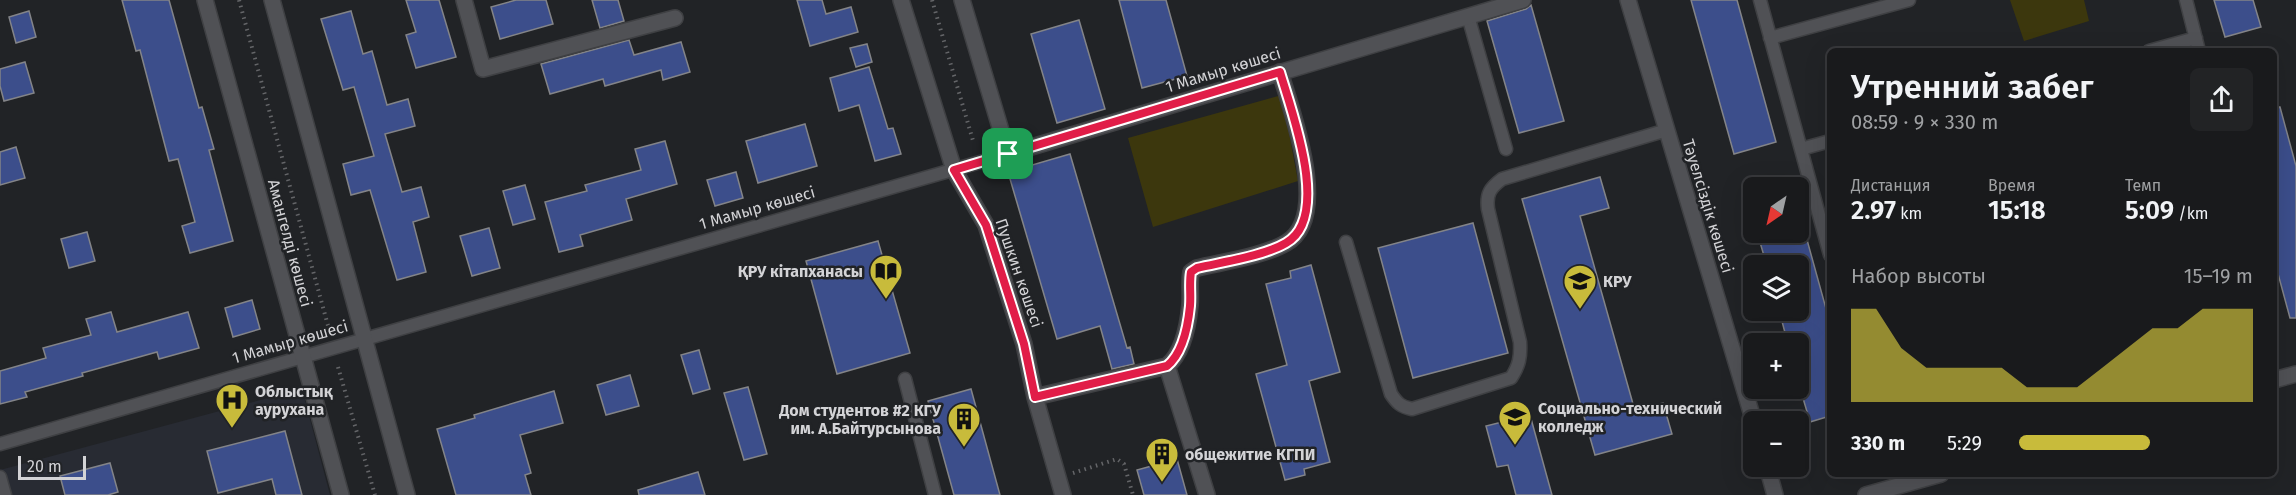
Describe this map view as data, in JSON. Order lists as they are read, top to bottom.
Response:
{
  "streets": {
    "street": [
      "1 Мамыр көшесі",
      "Тәуелсіздік көшесі",
      "Амангелді көшесі",
      "Пушкин көшесі"
    ]
  },
  "crossings": [
    ["1 Мамыр көшесі", "Амангелді көшесі"],
    ["1 Мамыр көшесі", "Пушкин көшесі"]
  ],
  "places": {
    "library": ["ҚРУ кітапханасы"],
    "school or university": ["КРУ", "Социально-технический колледж"],
    "hospital": ["Облыстық аурухана"],
    "building": ["Дом студентов #2 КГУ им. А.Байтурсынова", "общежитие КГПИ"]
  },
  "scale_bar": "20 m",
  "north": "bottom left",
  "page": {
    "heading": ["Утренний забег", "08:59 · 9 × 330 m"],
    "stats": [
      ["Дистанция", "2.97 km"],
      ["Время", "15:18"],
      ["Темп", "5:09 /km"]
    ],
    "map_buttons": ["+", "−"],
    "chart": ["Набор высоты", "15–19 m"],
    "list": [
      {
        "name": "330 m",
        "note": "5:29"
      }
    ],
    "scale": "20 m"
  }
}
